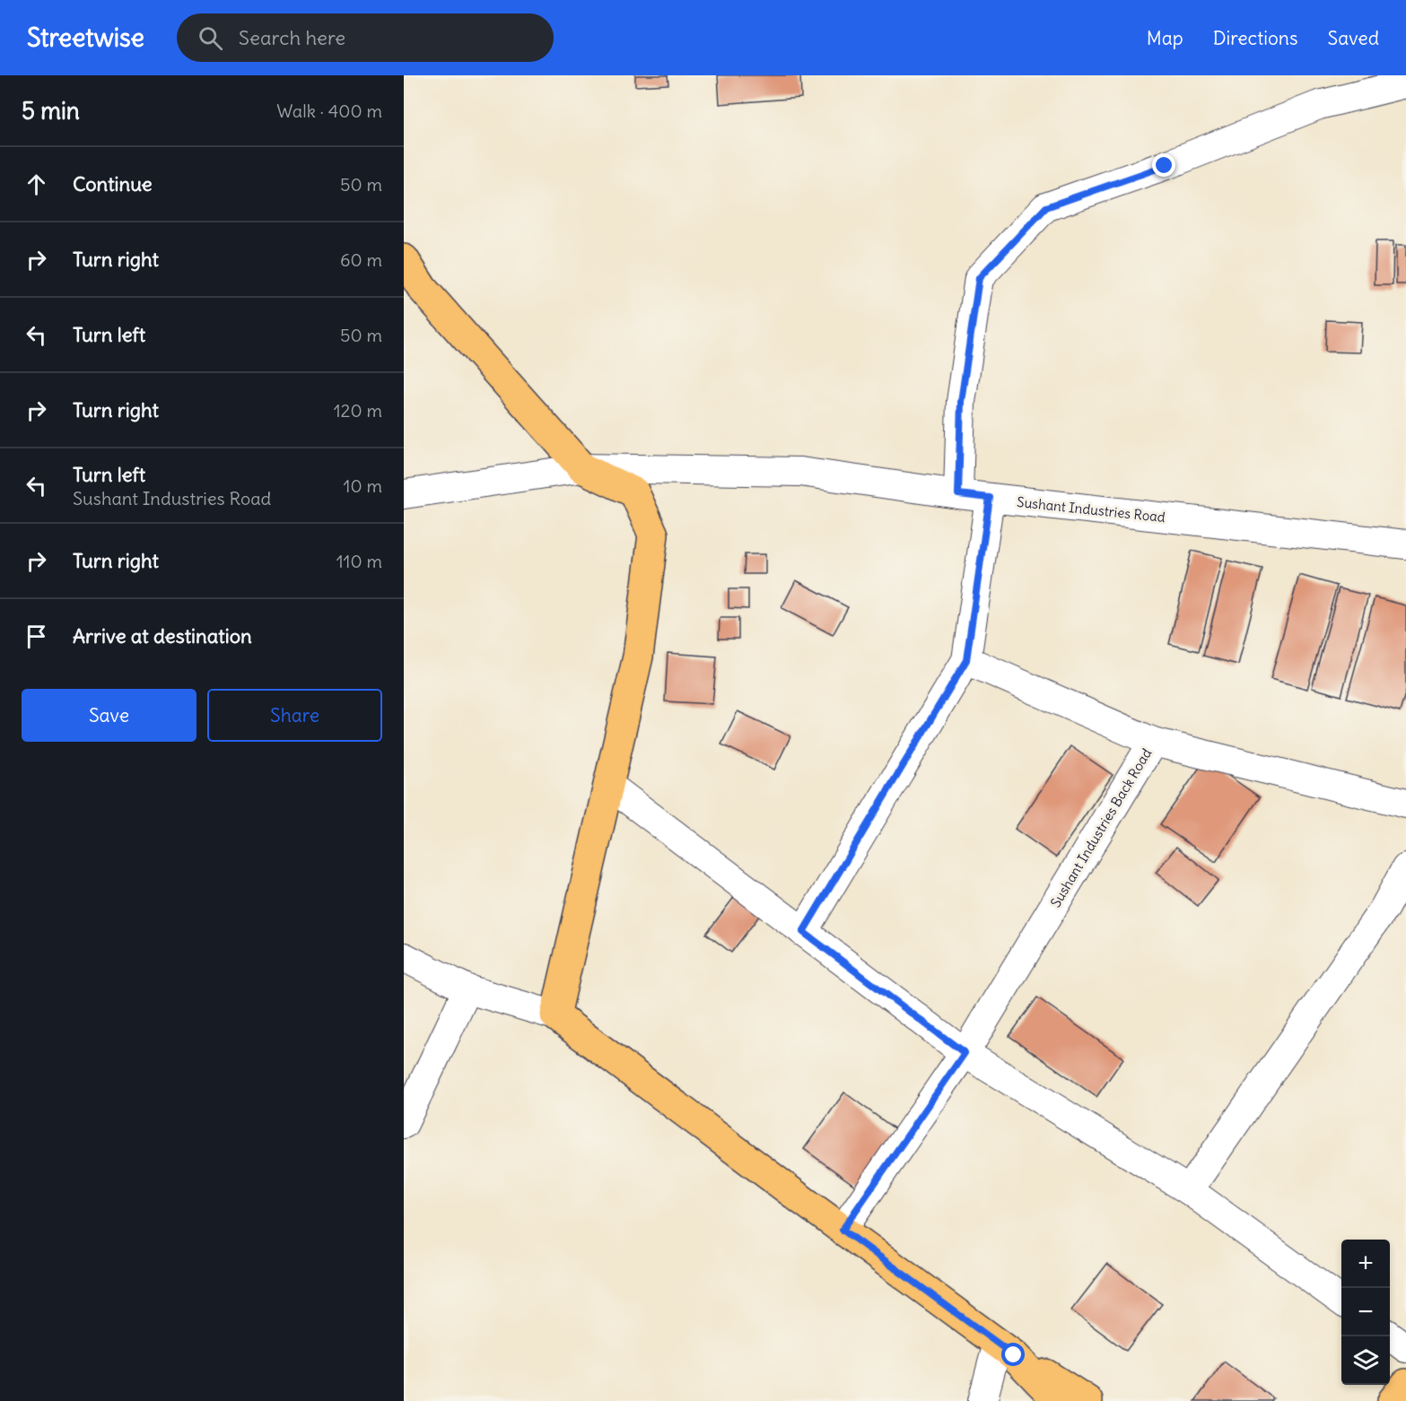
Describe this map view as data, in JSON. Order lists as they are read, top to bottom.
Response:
{
  "streets": {
    "street": ["Sushant Industries Road", "Sushant Industries Back Road"]
  },
  "page": {
    "header": "Streetwise",
    "search": "Search here",
    "nav": ["Map", "Directions", "Saved"],
    "heading": ["5 min", "Walk · 400 m"],
    "list": [
      ["Continue", "50 m"],
      ["Turn right", "60 m"],
      ["Turn left", "50 m"],
      ["Turn right", "120 m"],
      ["Turn left", "Sushant Industries Road", "10 m"],
      ["Turn right", "110 m"],
      "Arrive at destination"
    ],
    "buttons": ["Save", "Share"],
    "map_buttons": ["+", "−"]
  }
}
